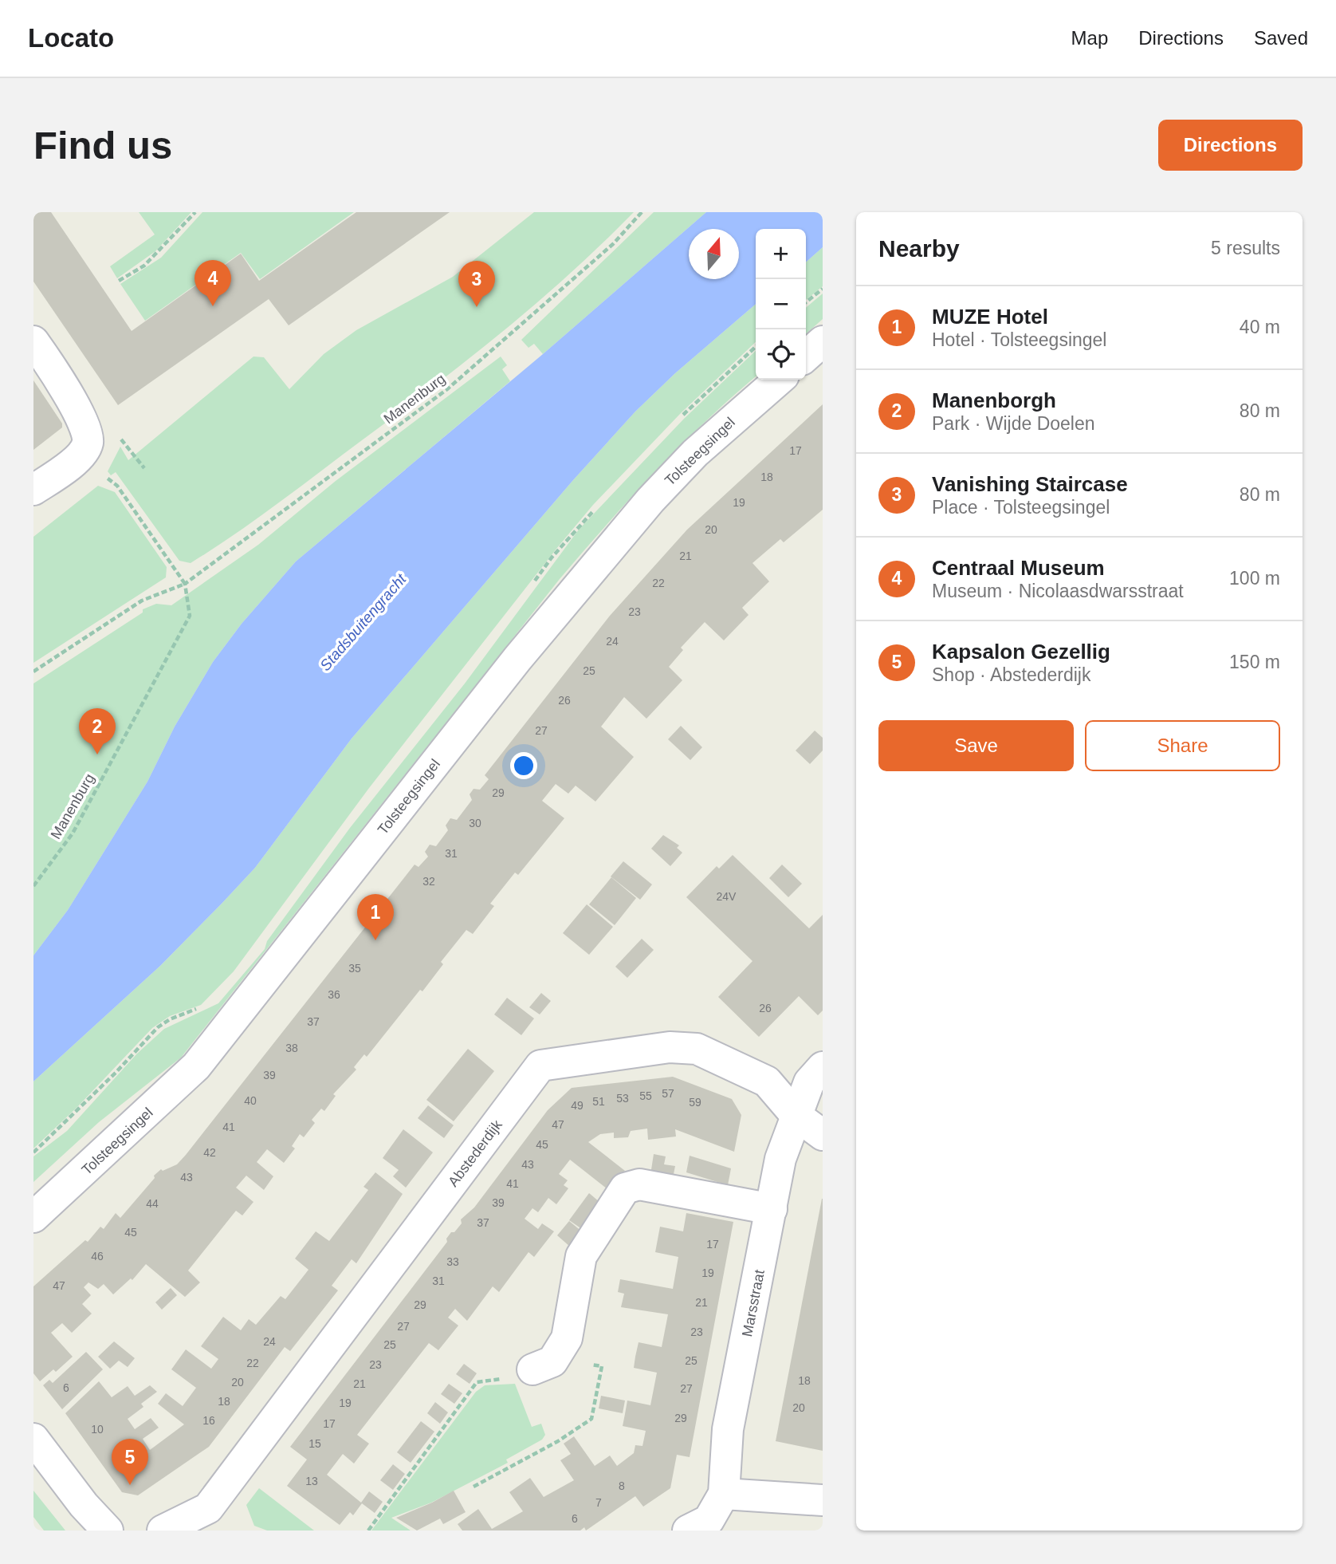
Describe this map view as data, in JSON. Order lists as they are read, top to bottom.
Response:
{
  "streets": {
    "street": ["Tolsteegsingel", "Abstederdijk", "Marsstraat"],
    "path": ["Manenburg"]
  },
  "crossings": [
    ["Abstederdijk", "Marsstraat"]
  ],
  "water": ["Stadsbuitengracht"],
  "house_numbers": [
    "17",
    "18",
    "19",
    "20",
    "21",
    "22",
    "23",
    "24",
    "25",
    "26",
    "27",
    "29",
    "30",
    "31",
    "32",
    "24V",
    "35",
    "36",
    "26",
    "37",
    "38",
    "39",
    "57",
    "55",
    "53",
    "40",
    "51",
    "59",
    "49",
    "47",
    "41",
    "45",
    "42",
    "43",
    "43",
    "41",
    "39",
    "44",
    "37",
    "45",
    "17",
    "46",
    "33",
    "19",
    "31",
    "47",
    "21",
    "29",
    "27",
    "23",
    "24",
    "25",
    "25",
    "22",
    "23",
    "18",
    "20",
    "21",
    "6",
    "27",
    "18",
    "19",
    "20",
    "29",
    "16",
    "17",
    "10",
    "15",
    "13",
    "8",
    "7",
    "6"
  ],
  "north": "top",
  "page": {
    "header": "Locato",
    "nav": ["Map", "Directions", "Saved"],
    "buttons": [
      "Directions",
      ["Save", "Share"]
    ],
    "title": "Find us",
    "heading": ["Nearby", "5 results"],
    "map_buttons": ["+", "−"],
    "pins": [
      "4",
      "3",
      "2",
      "1",
      "5"
    ],
    "list": [
      {
        "mark": "1",
        "name": "MUZE Hotel",
        "note": "Hotel · Tolsteegsingel",
        "value": "40 m"
      },
      {
        "mark": "2",
        "name": "Manenborgh",
        "note": "Park · Wijde Doelen",
        "value": "80 m"
      },
      {
        "mark": "3",
        "name": "Vanishing Staircase",
        "note": "Place · Tolsteegsingel",
        "value": "80 m"
      },
      {
        "mark": "4",
        "name": "Centraal Museum",
        "note": "Museum · Nicolaasdwarsstraat",
        "value": "100 m"
      },
      {
        "mark": "5",
        "name": "Kapsalon Gezellig",
        "note": "Shop · Abstederdijk",
        "value": "150 m"
      }
    ]
  }
}
